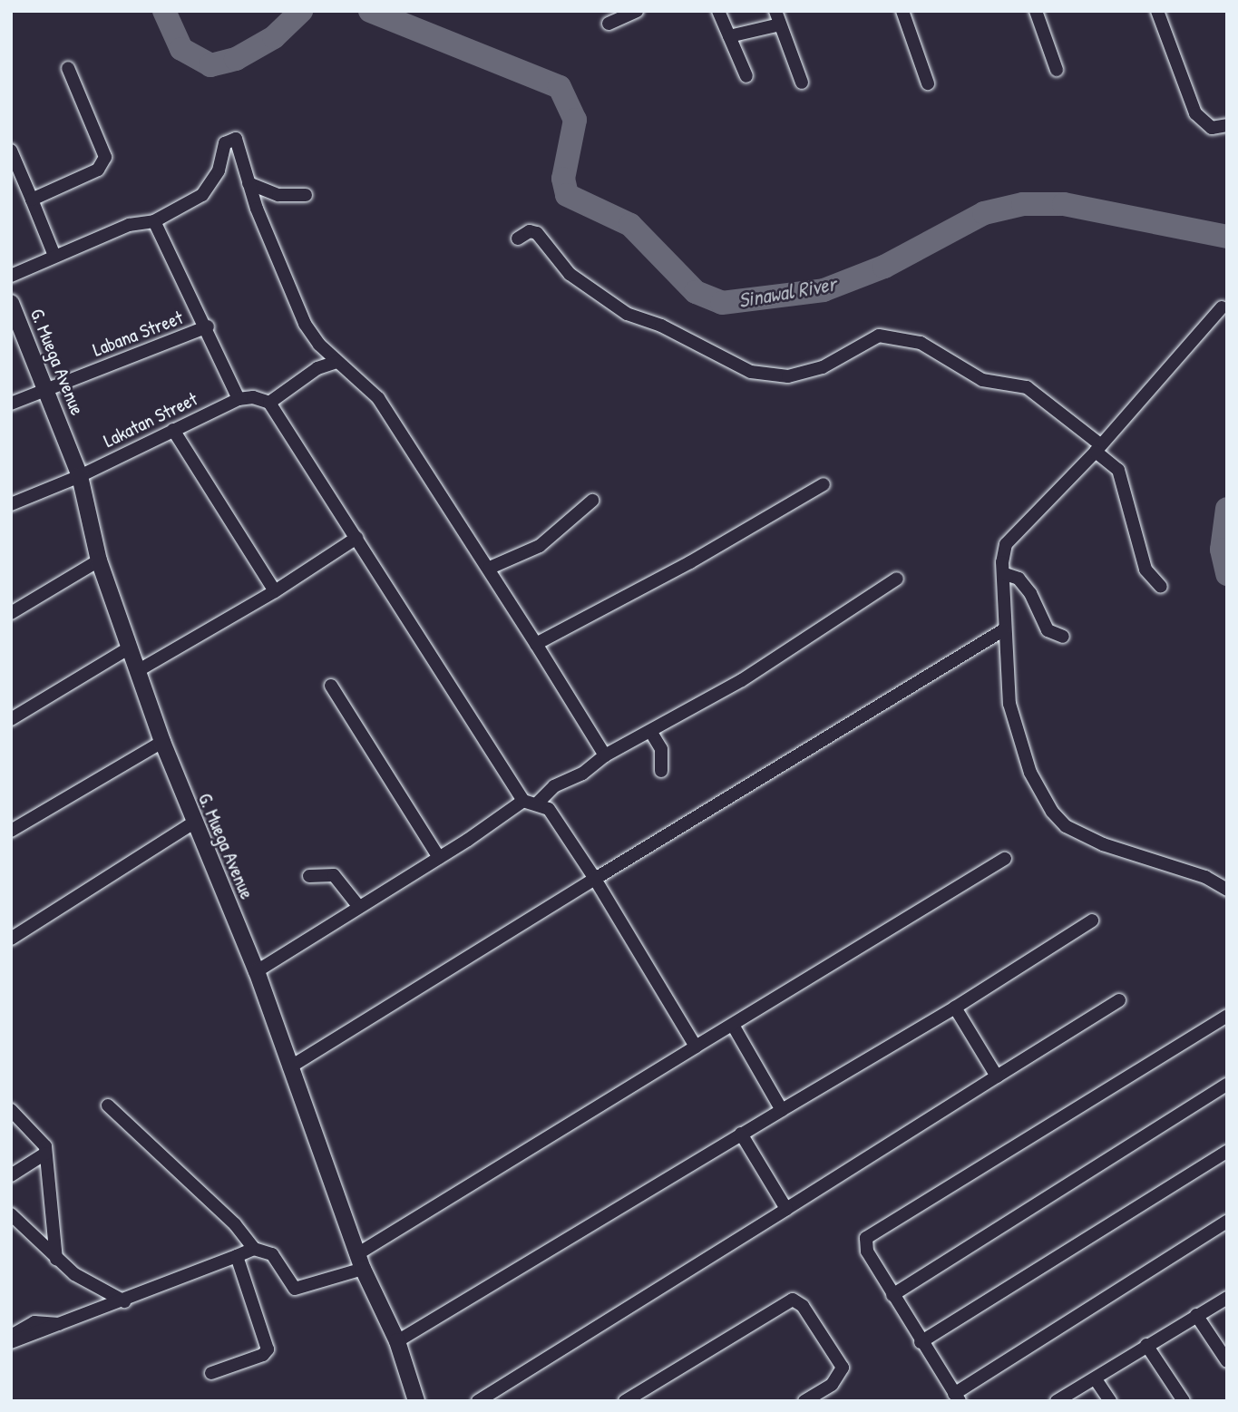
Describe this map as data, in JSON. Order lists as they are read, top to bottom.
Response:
{
  "streets": {
    "street": ["Labana Street", "G. Muega Avenue", "Lakatan Street"]
  },
  "crossings": [
    ["Labana Street", "G. Muega Avenue"],
    ["G. Muega Avenue", "Lakatan Street"]
  ],
  "water": ["Sinawal River"]
}
